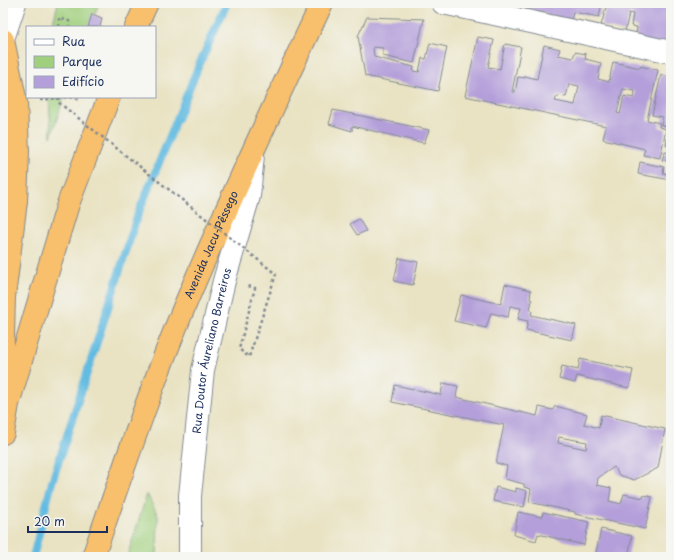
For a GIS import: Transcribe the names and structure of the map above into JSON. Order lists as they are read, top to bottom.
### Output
{
  "streets": {
    "highway": ["Avenida Jacu-Pêssego"],
    "street": ["Rua Doutor Áureliano Barreiros"]
  },
  "crossings": [
    ["Avenida Jacu-Pêssego", "Rua Doutor Áureliano Barreiros"]
  ],
  "legend": ["Rua", "Parque", "Edifício"],
  "scale_bar": "20 m"
}
